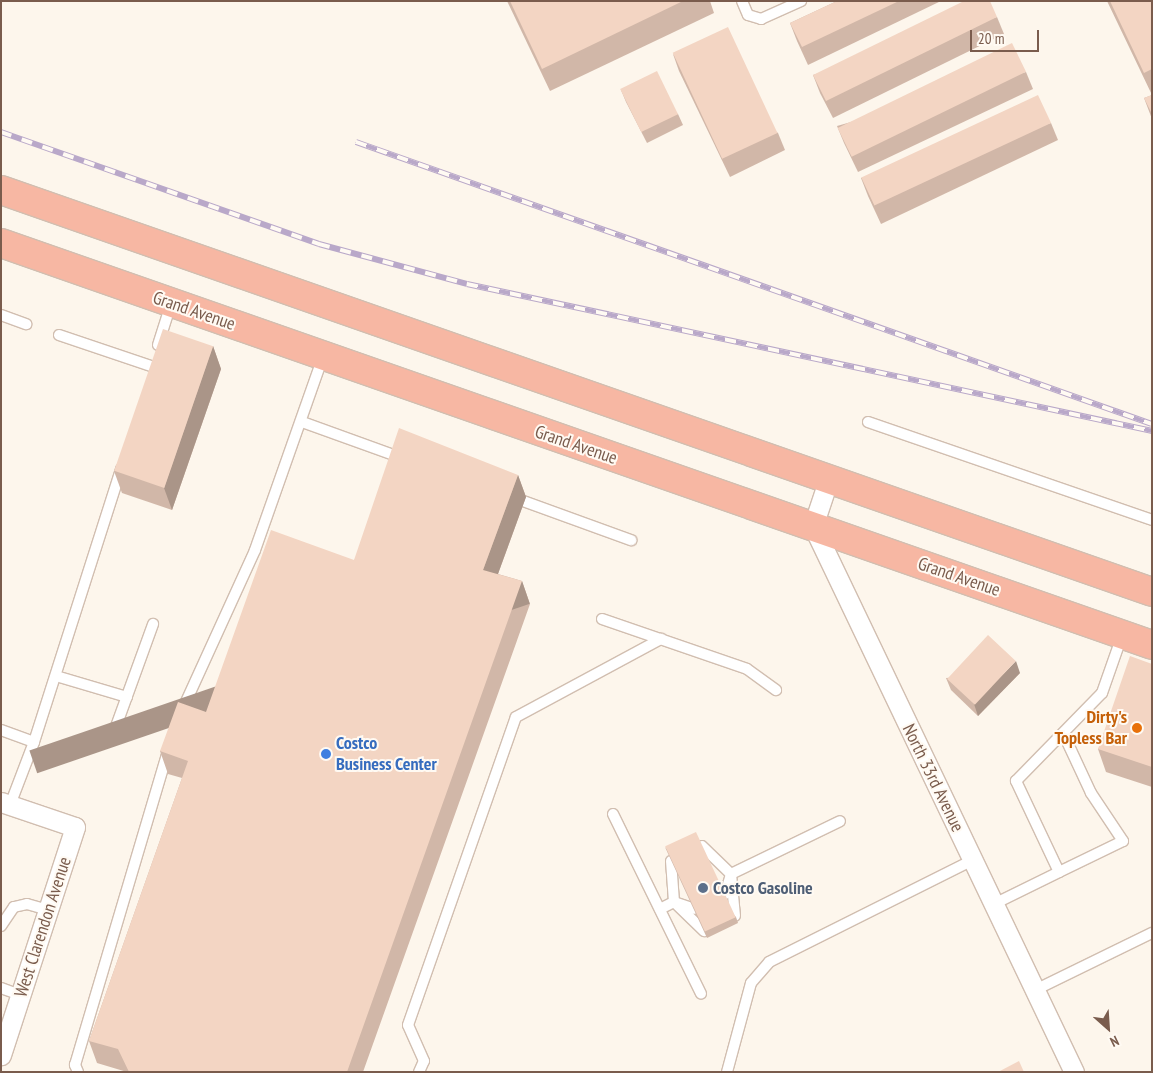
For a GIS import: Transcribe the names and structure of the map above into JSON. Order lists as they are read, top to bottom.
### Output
{
  "streets": {
    "highway": ["Grand Avenue"],
    "street": ["North 33rd Avenue", "West Clarendon Avenue"]
  },
  "crossings": [
    ["Grand Avenue", "North 33rd Avenue"]
  ],
  "places": ["Dirty's Topless Bar", "Costco Business Center", "Costco Gasoline"],
  "scale_bar": "20 m",
  "north": "bottom right"
}
